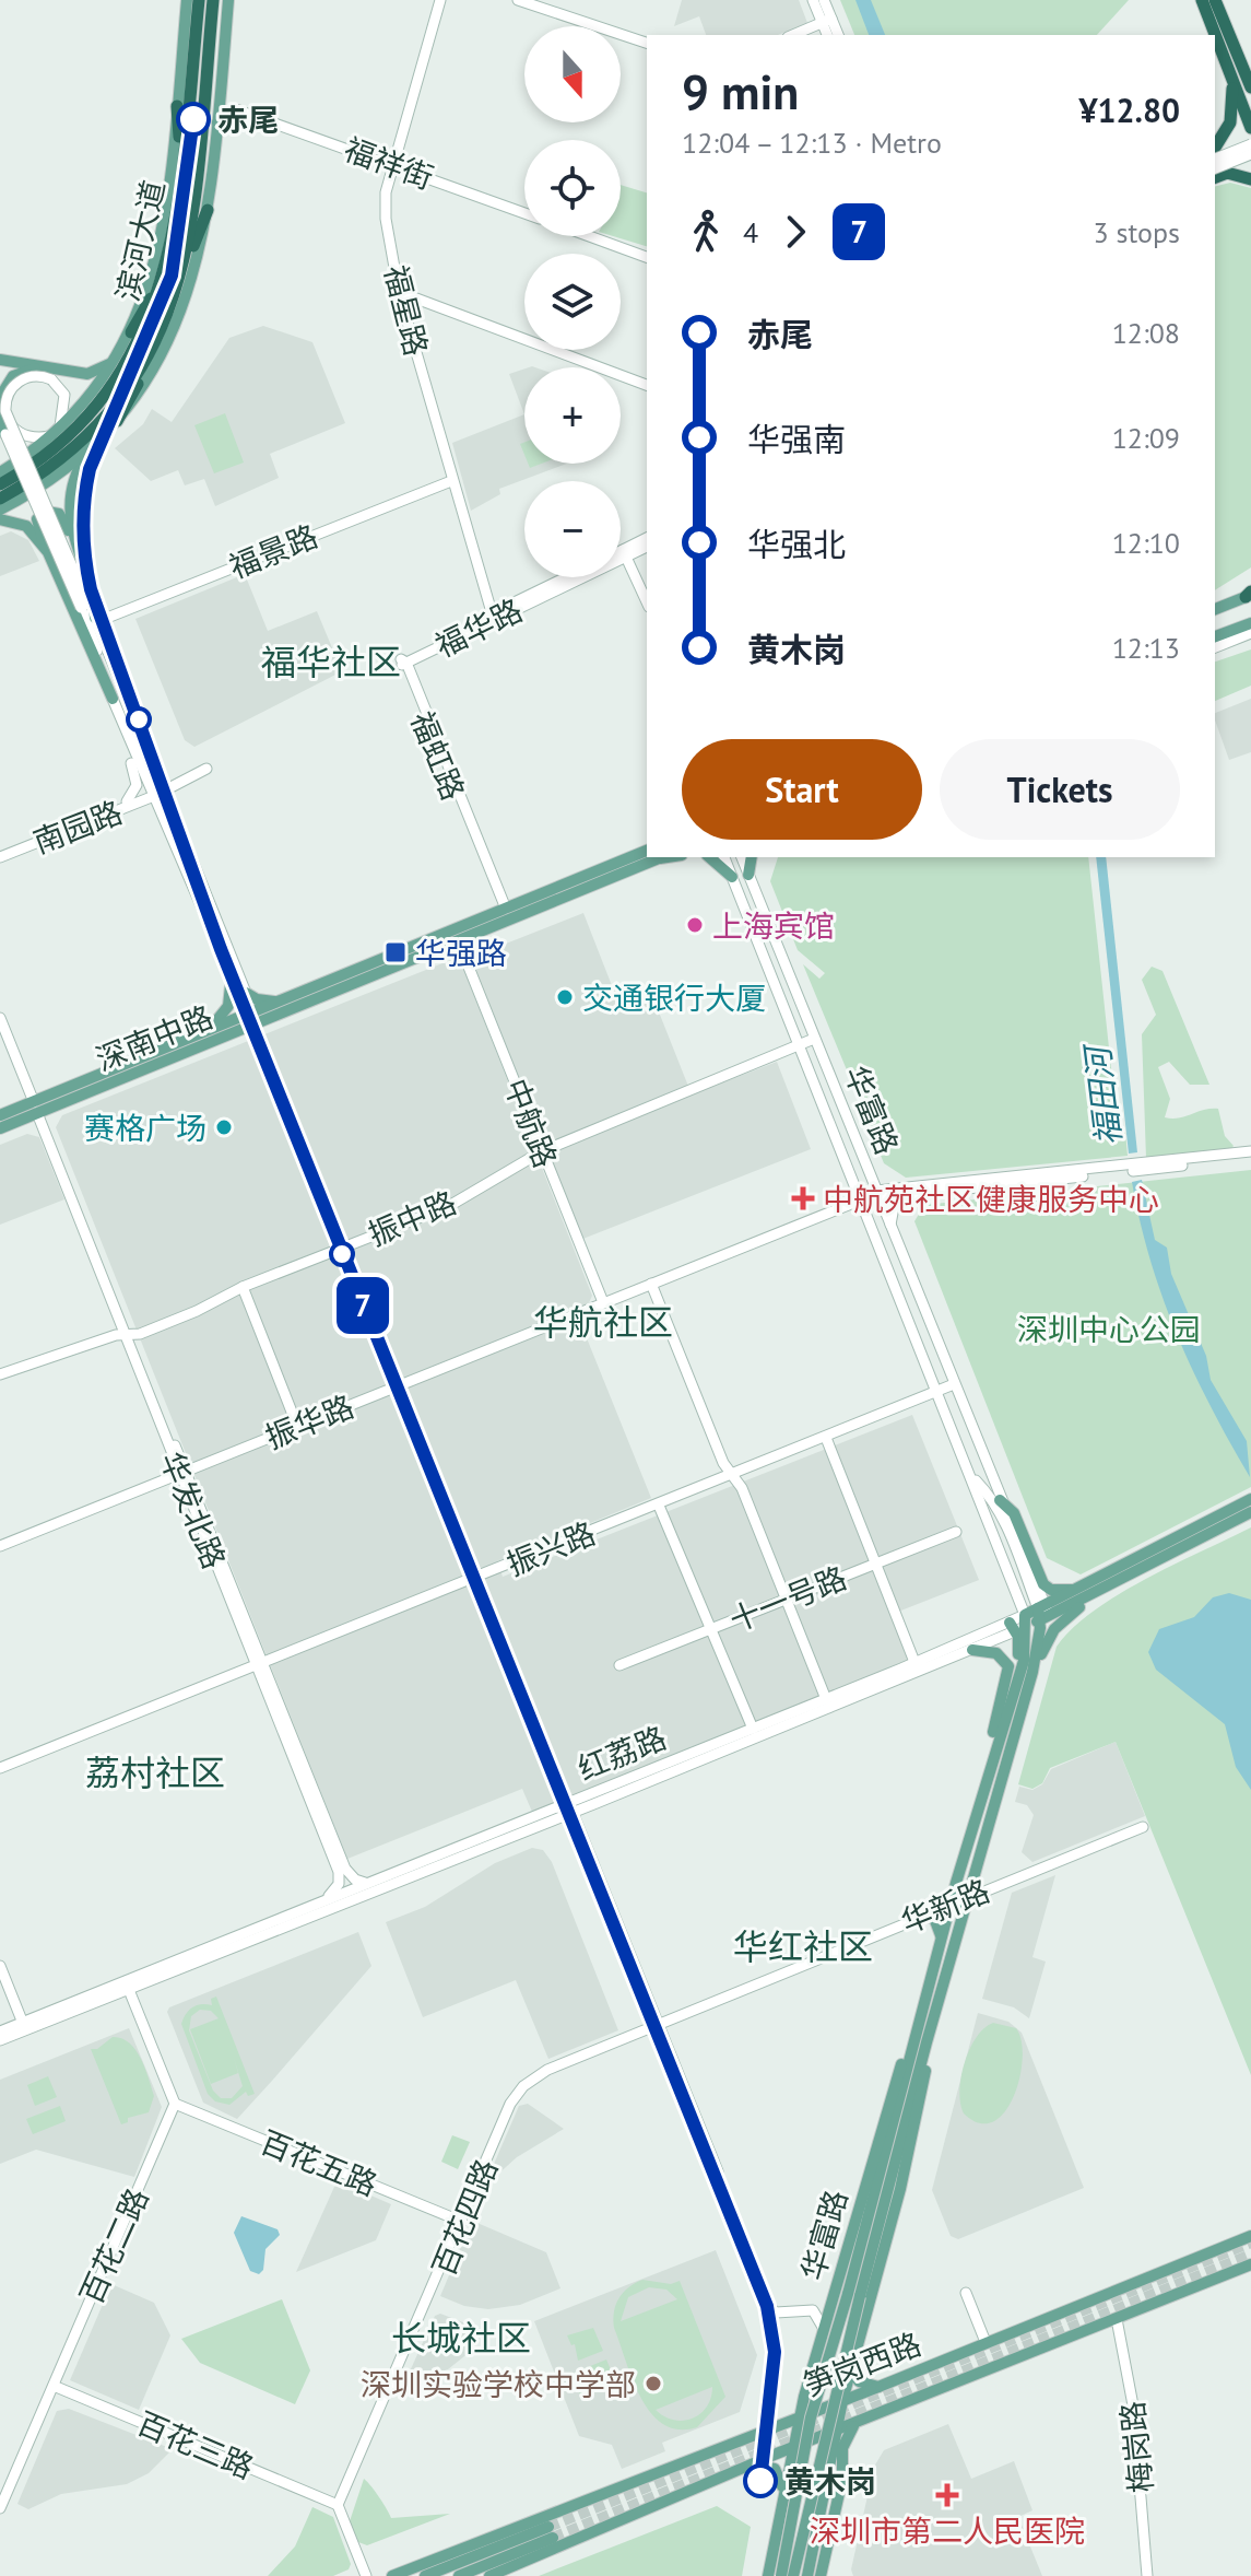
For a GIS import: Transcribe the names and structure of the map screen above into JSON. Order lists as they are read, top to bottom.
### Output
{
  "streets": {
    "highway": ["滨河大道"],
    "main road": [
      "福祥街",
      "福星路",
      "福景路",
      "福华路",
      "福虹路",
      "南园路",
      "深南中路",
      "华富路",
      "中航路",
      "振中路",
      "振华路",
      "华发北路",
      "振兴路",
      "十一号路",
      "红荔路",
      "华新路",
      "百花五路",
      "百花四路",
      "百花二路",
      "笋岗西路",
      "百花三路",
      "梅岗路"
    ]
  },
  "crossings": [
    ["福祥街", "福星路"],
    ["福星路", "福景路"],
    ["福星路", "福华路"],
    ["福华路", "福虹路"],
    ["福虹路", "深南中路"],
    ["深南中路", "中航路"],
    ["深南中路", "华发北路"],
    ["华富路", "振中路"],
    ["华富路", "振华路"],
    ["华富路", "振兴路"],
    ["华富路", "红荔路"],
    ["华富路", "华新路"],
    ["华富路", "笋岗西路"],
    ["中航路", "振中路"],
    ["中航路", "振华路"],
    ["振中路", "华发北路"],
    ["振华路", "华发北路"],
    ["华发北路", "振兴路"],
    ["华发北路", "红荔路"],
    ["华新路", "百花四路"],
    ["百花五路", "百花四路"],
    ["百花五路", "百花二路"],
    ["百花四路", "百花三路"],
    ["百花二路", "百花三路"],
    ["笋岗西路", "梅岗路"]
  ],
  "districts": [
    "福华社区",
    "华航社区",
    "荔村社区",
    "华红社区",
    "长城社区"
  ],
  "water": ["福田河"],
  "parks": ["深圳中心公园"],
  "places": {
    "other": [
      "赤尾",
      "上海宾馆",
      "交通银行大厦",
      "赛格广场",
      "深圳实验学校中学部",
      "黄木岗"
    ],
    "transit": ["华强路"],
    "health": ["中航苑社区健康服务中心", "深圳市第二人民医院"]
  },
  "lines": ["metro line 7"],
  "north": "bottom",
  "page": {
    "on_map": "7",
    "map_buttons": ["+", "−"],
    "heading": ["9 min", "12:04 – 12:13 · Metro", "¥12.80"],
    "legs": ["4", "7", "3 stops"],
    "list": [
      {
        "name": "赤尾",
        "value": "12:08"
      },
      {
        "name": "华强南",
        "value": "12:09"
      },
      {
        "name": "华强北",
        "value": "12:10"
      },
      {
        "name": "黄木岗",
        "value": "12:13"
      }
    ],
    "buttons": ["Start", "Tickets"]
  }
}
